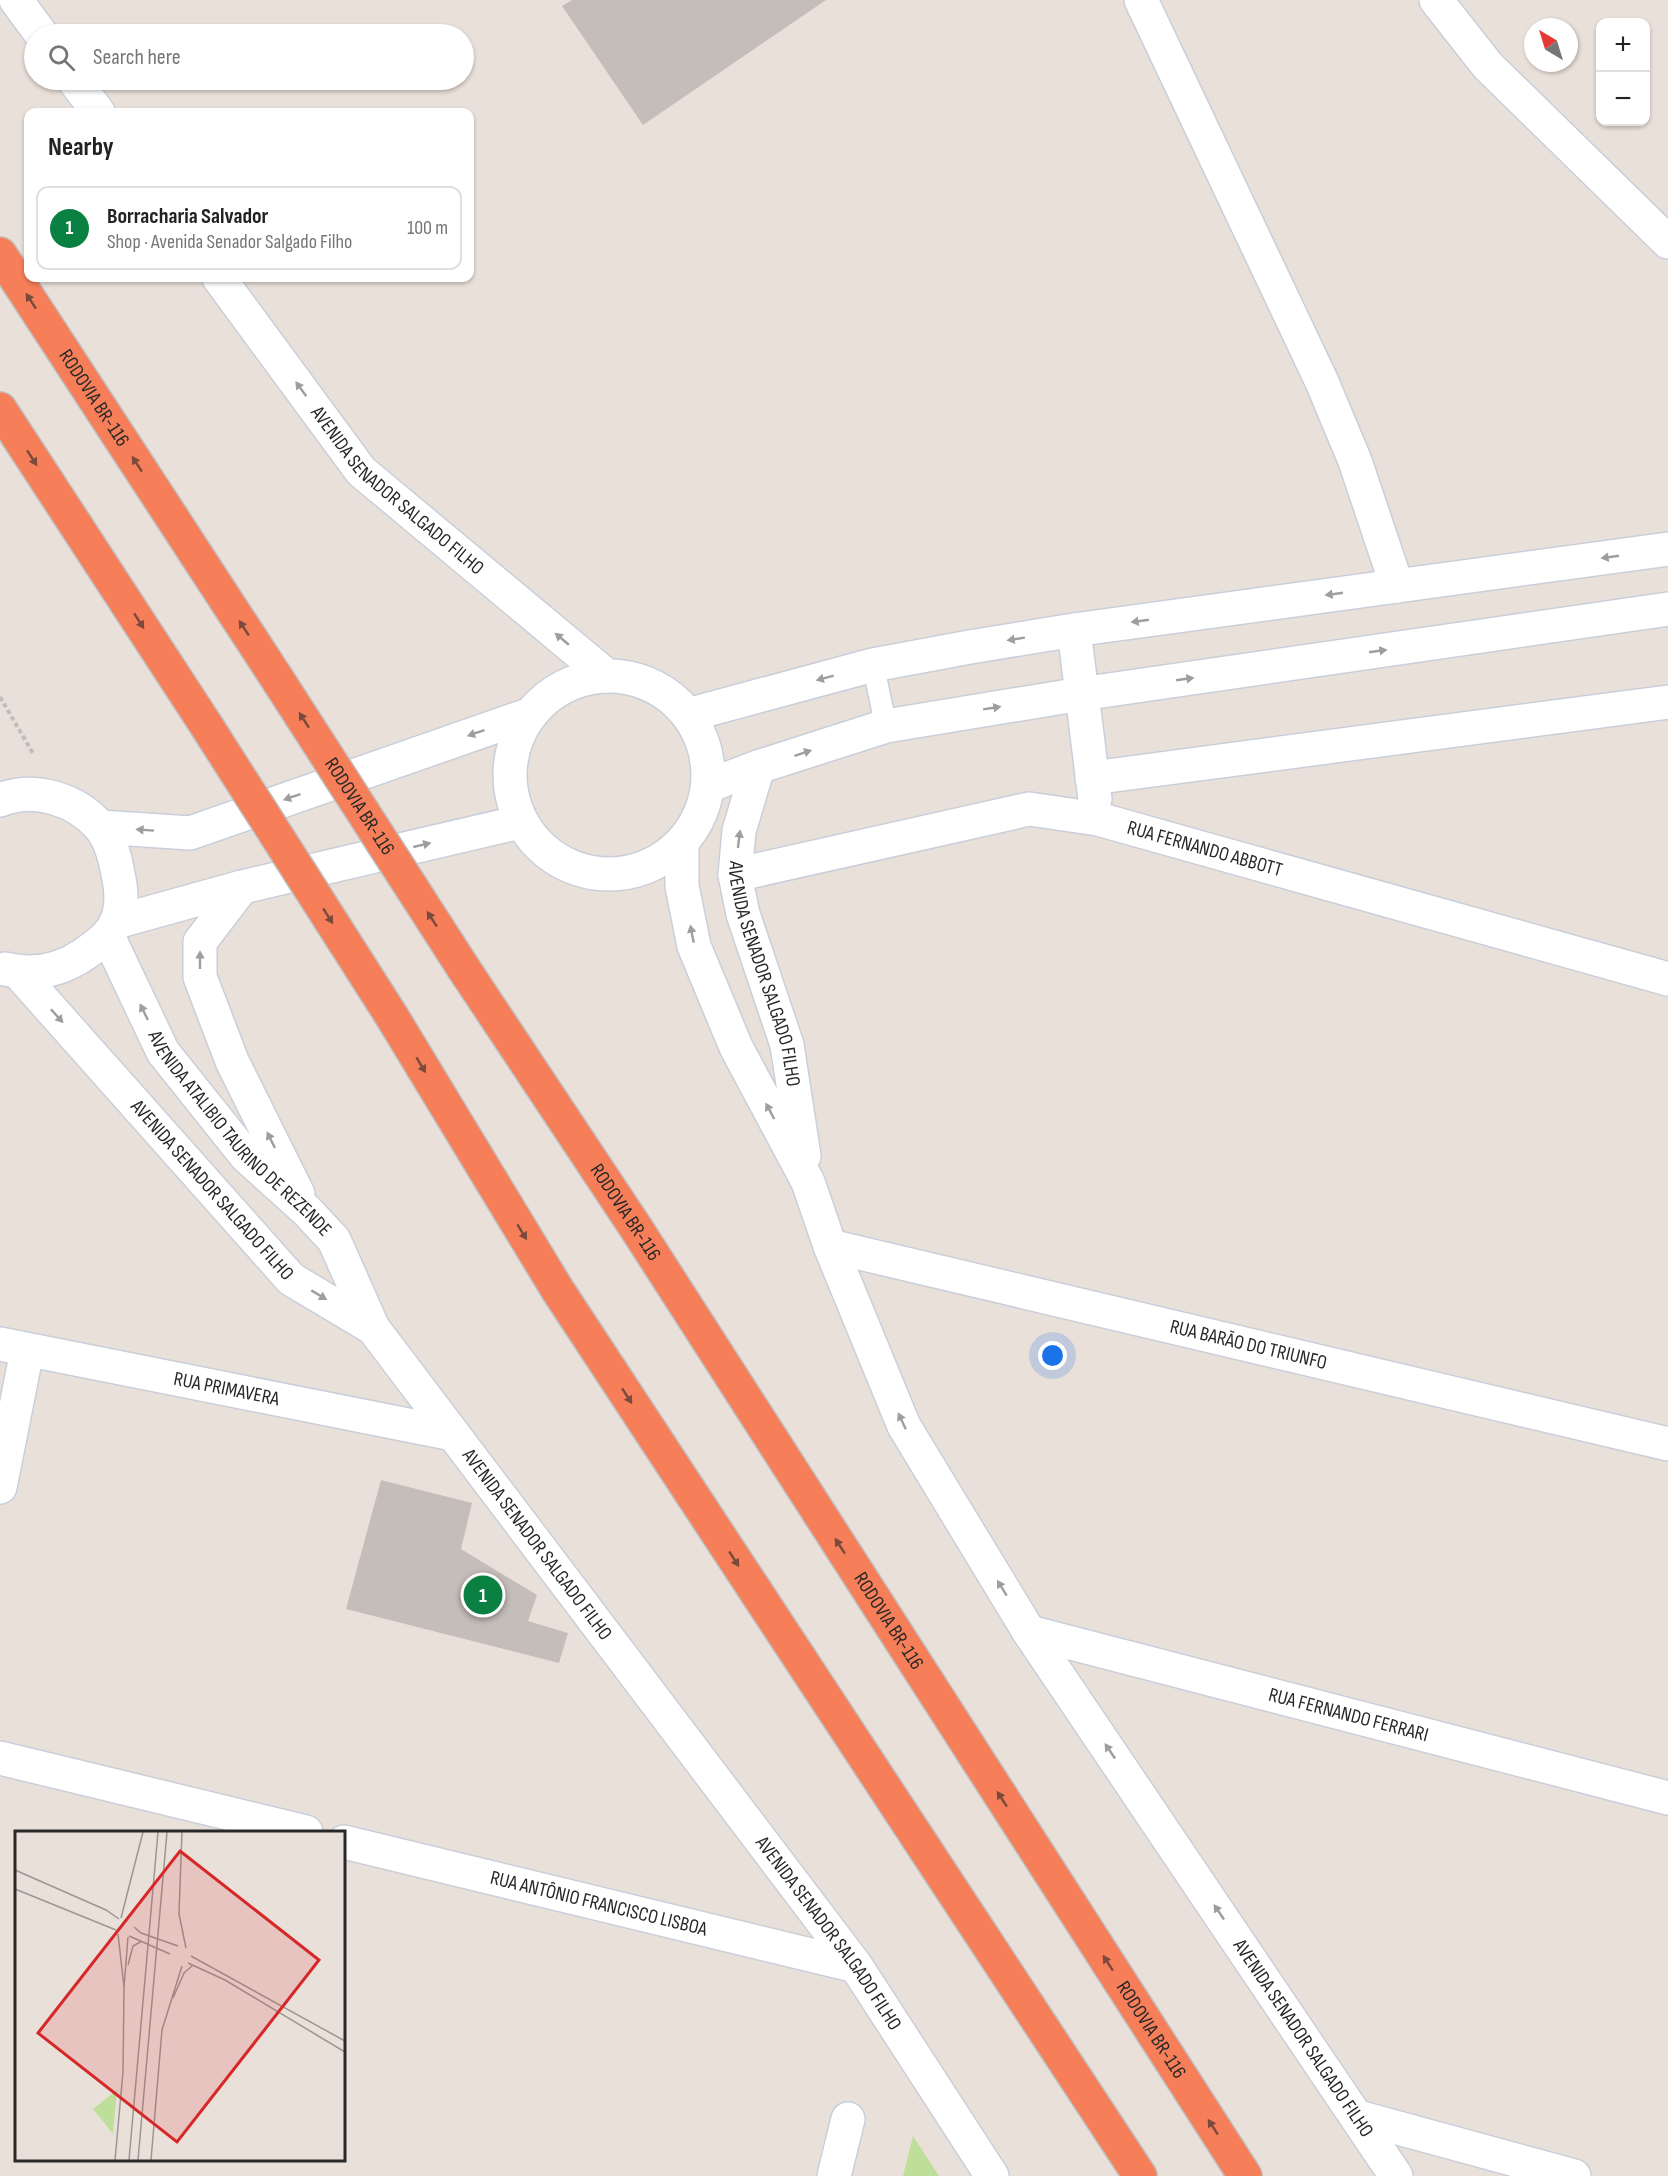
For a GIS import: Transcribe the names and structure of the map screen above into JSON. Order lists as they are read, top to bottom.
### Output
{
  "streets": {
    "highway": ["RODOVIA BR-116"],
    "main road": [
      "AVENIDA SENADOR SALGADO FILHO",
      "RUA FERNANDO ABBOTT",
      "AVENIDA ATALIBIO TAURINO DE REZENDE",
      "RUA BARÃO DO TRIUNFO",
      "RUA PRIMAVERA",
      "RUA FERNANDO FERRARI",
      "RUA ANTÔNIO FRANCISCO LISBOA"
    ]
  },
  "crossings": [
    ["AVENIDA SENADOR SALGADO FILHO", "RUA FERNANDO ABBOTT"],
    ["AVENIDA SENADOR SALGADO FILHO", "AVENIDA ATALIBIO TAURINO DE REZENDE"],
    ["AVENIDA SENADOR SALGADO FILHO", "RUA BARÃO DO TRIUNFO"],
    ["AVENIDA SENADOR SALGADO FILHO", "RUA PRIMAVERA"],
    ["AVENIDA SENADOR SALGADO FILHO", "RUA FERNANDO FERRARI"],
    ["AVENIDA SENADOR SALGADO FILHO", "RUA ANTÔNIO FRANCISCO LISBOA"]
  ],
  "one_way": ["AVENIDA ATALIBIO TAURINO DE REZENDE"],
  "north": "top left",
  "page": {
    "map_buttons": ["+", "−"],
    "search": "Search here",
    "heading": "Nearby",
    "list": [
      {
        "mark": "1",
        "name": "Borracharia Salvador",
        "note": "Shop · Avenida Senador Salgado Filho",
        "value": "100 m"
      }
    ],
    "pins": "1"
  }
}
